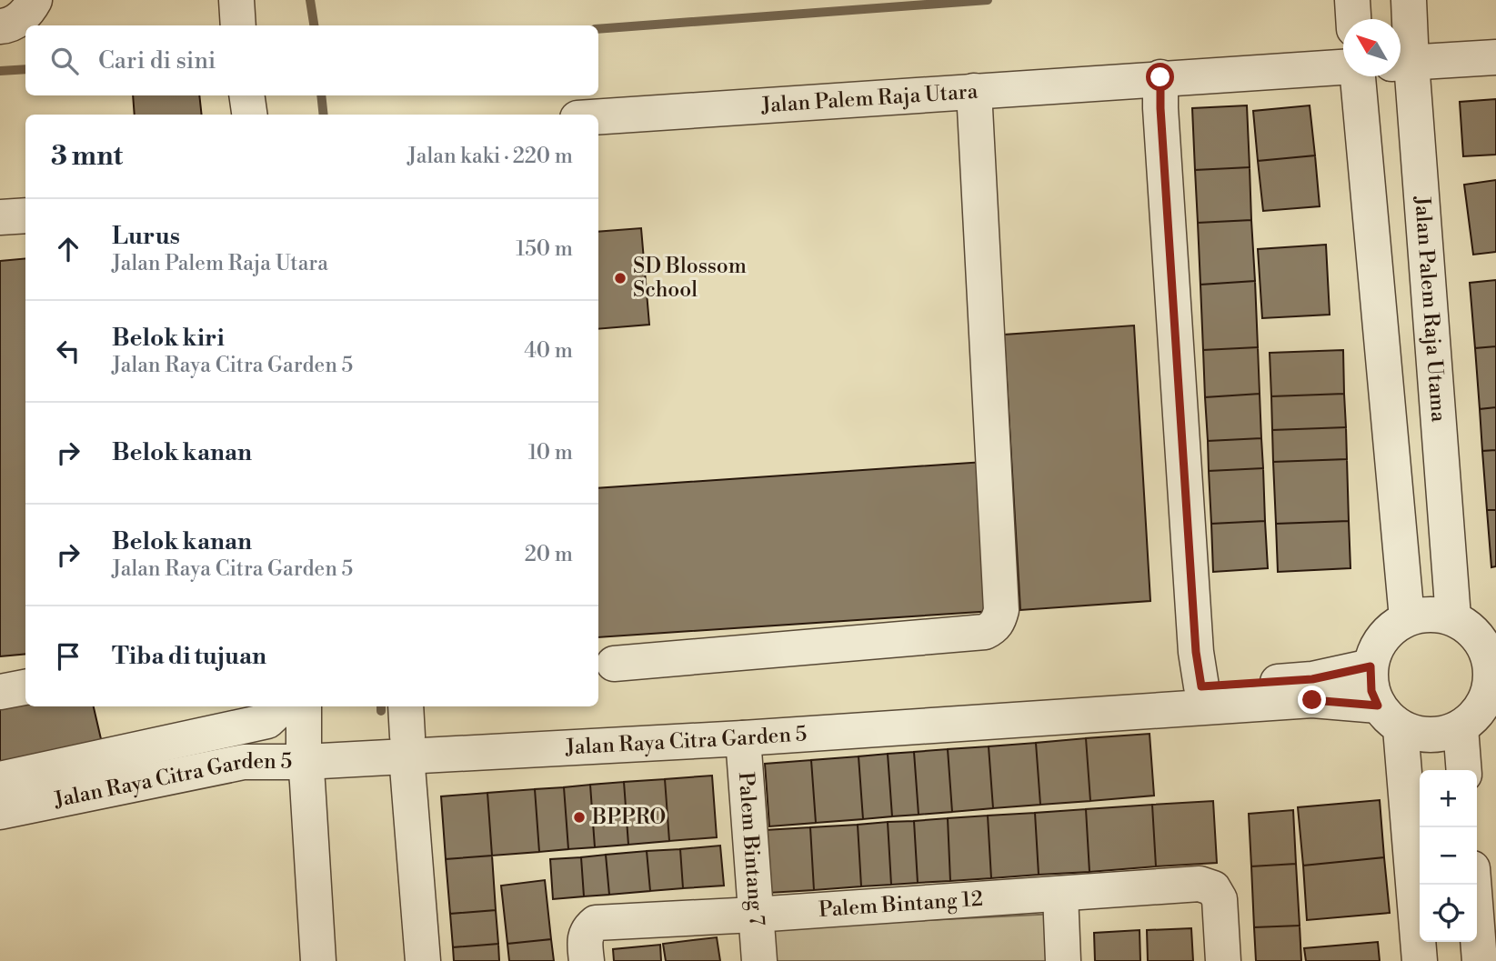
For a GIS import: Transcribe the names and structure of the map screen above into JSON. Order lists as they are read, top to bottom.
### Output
{
  "streets": {
    "street": [
      "Jalan Palem Raja Utara",
      "Jalan Palem Raja Utama",
      "Jalan Raya Citra Garden 5",
      "Palem Bintang 7",
      "Palem Bintang 12"
    ]
  },
  "crossings": [
    ["Jalan Palem Raja Utama", "Jalan Raya Citra Garden 5"],
    ["Jalan Raya Citra Garden 5", "Palem Bintang 7"],
    ["Palem Bintang 7", "Palem Bintang 12"]
  ],
  "places": ["SD Blossom School", "BPPRO"],
  "north": "top left",
  "page": {
    "search": "Cari di sini",
    "heading": ["3 mnt", "Jalan kaki · 220 m"],
    "list": [
      ["Lurus", "Jalan Palem Raja Utara", "150 m"],
      ["Belok kiri", "Jalan Raya Citra Garden 5", "40 m"],
      ["Belok kanan", "10 m"],
      ["Belok kanan", "Jalan Raya Citra Garden 5", "20 m"],
      "Tiba di tujuan"
    ],
    "map_buttons": ["+", "−"]
  }
}
